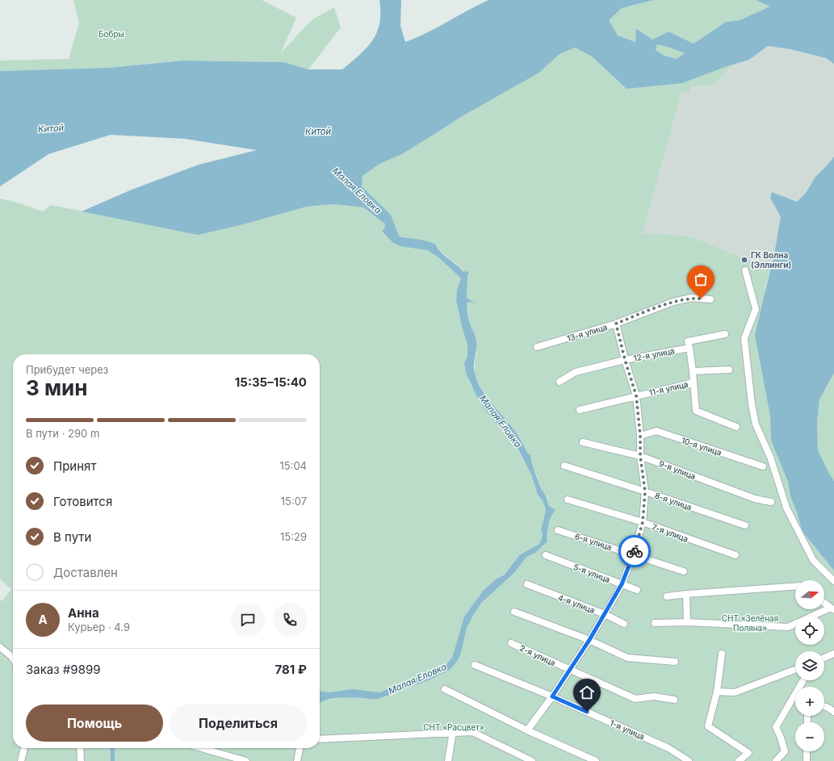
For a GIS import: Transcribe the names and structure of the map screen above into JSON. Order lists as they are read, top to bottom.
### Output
{
  "streets": {
    "street": [
      "13-я улица",
      "12-я улица",
      "11-я улица",
      "10-я улица",
      "9-я улица",
      "8-я улица",
      "7-я улица",
      "6-я улица",
      "5-я улица",
      "4-я улица",
      "2-я улица",
      "1-я улица"
    ]
  },
  "water": ["Китой", "Малая Еловка"],
  "parks": ["Бобры", "СНТ «Зелёная Поляна»", "СНТ «Расцвет»"],
  "places": ["ГК Волна (Эллинги)"],
  "north": "right",
  "page": {
    "heading": ["3 мин", "Прибудет через", "15:35–15:40"],
    "panel": [
      "Анна",
      "Курьер · 4.9",
      "Заказ #9899",
      "781 ₽"
    ],
    "bar": "В пути · 290 m",
    "list": [
      ["Принят", "15:04"],
      ["Готовится", "15:07"],
      ["В пути", "15:29"],
      "Доставлен"
    ],
    "map_buttons": ["+", "−"],
    "round": "А",
    "buttons": ["Помощь", "Поделиться"]
  }
}
